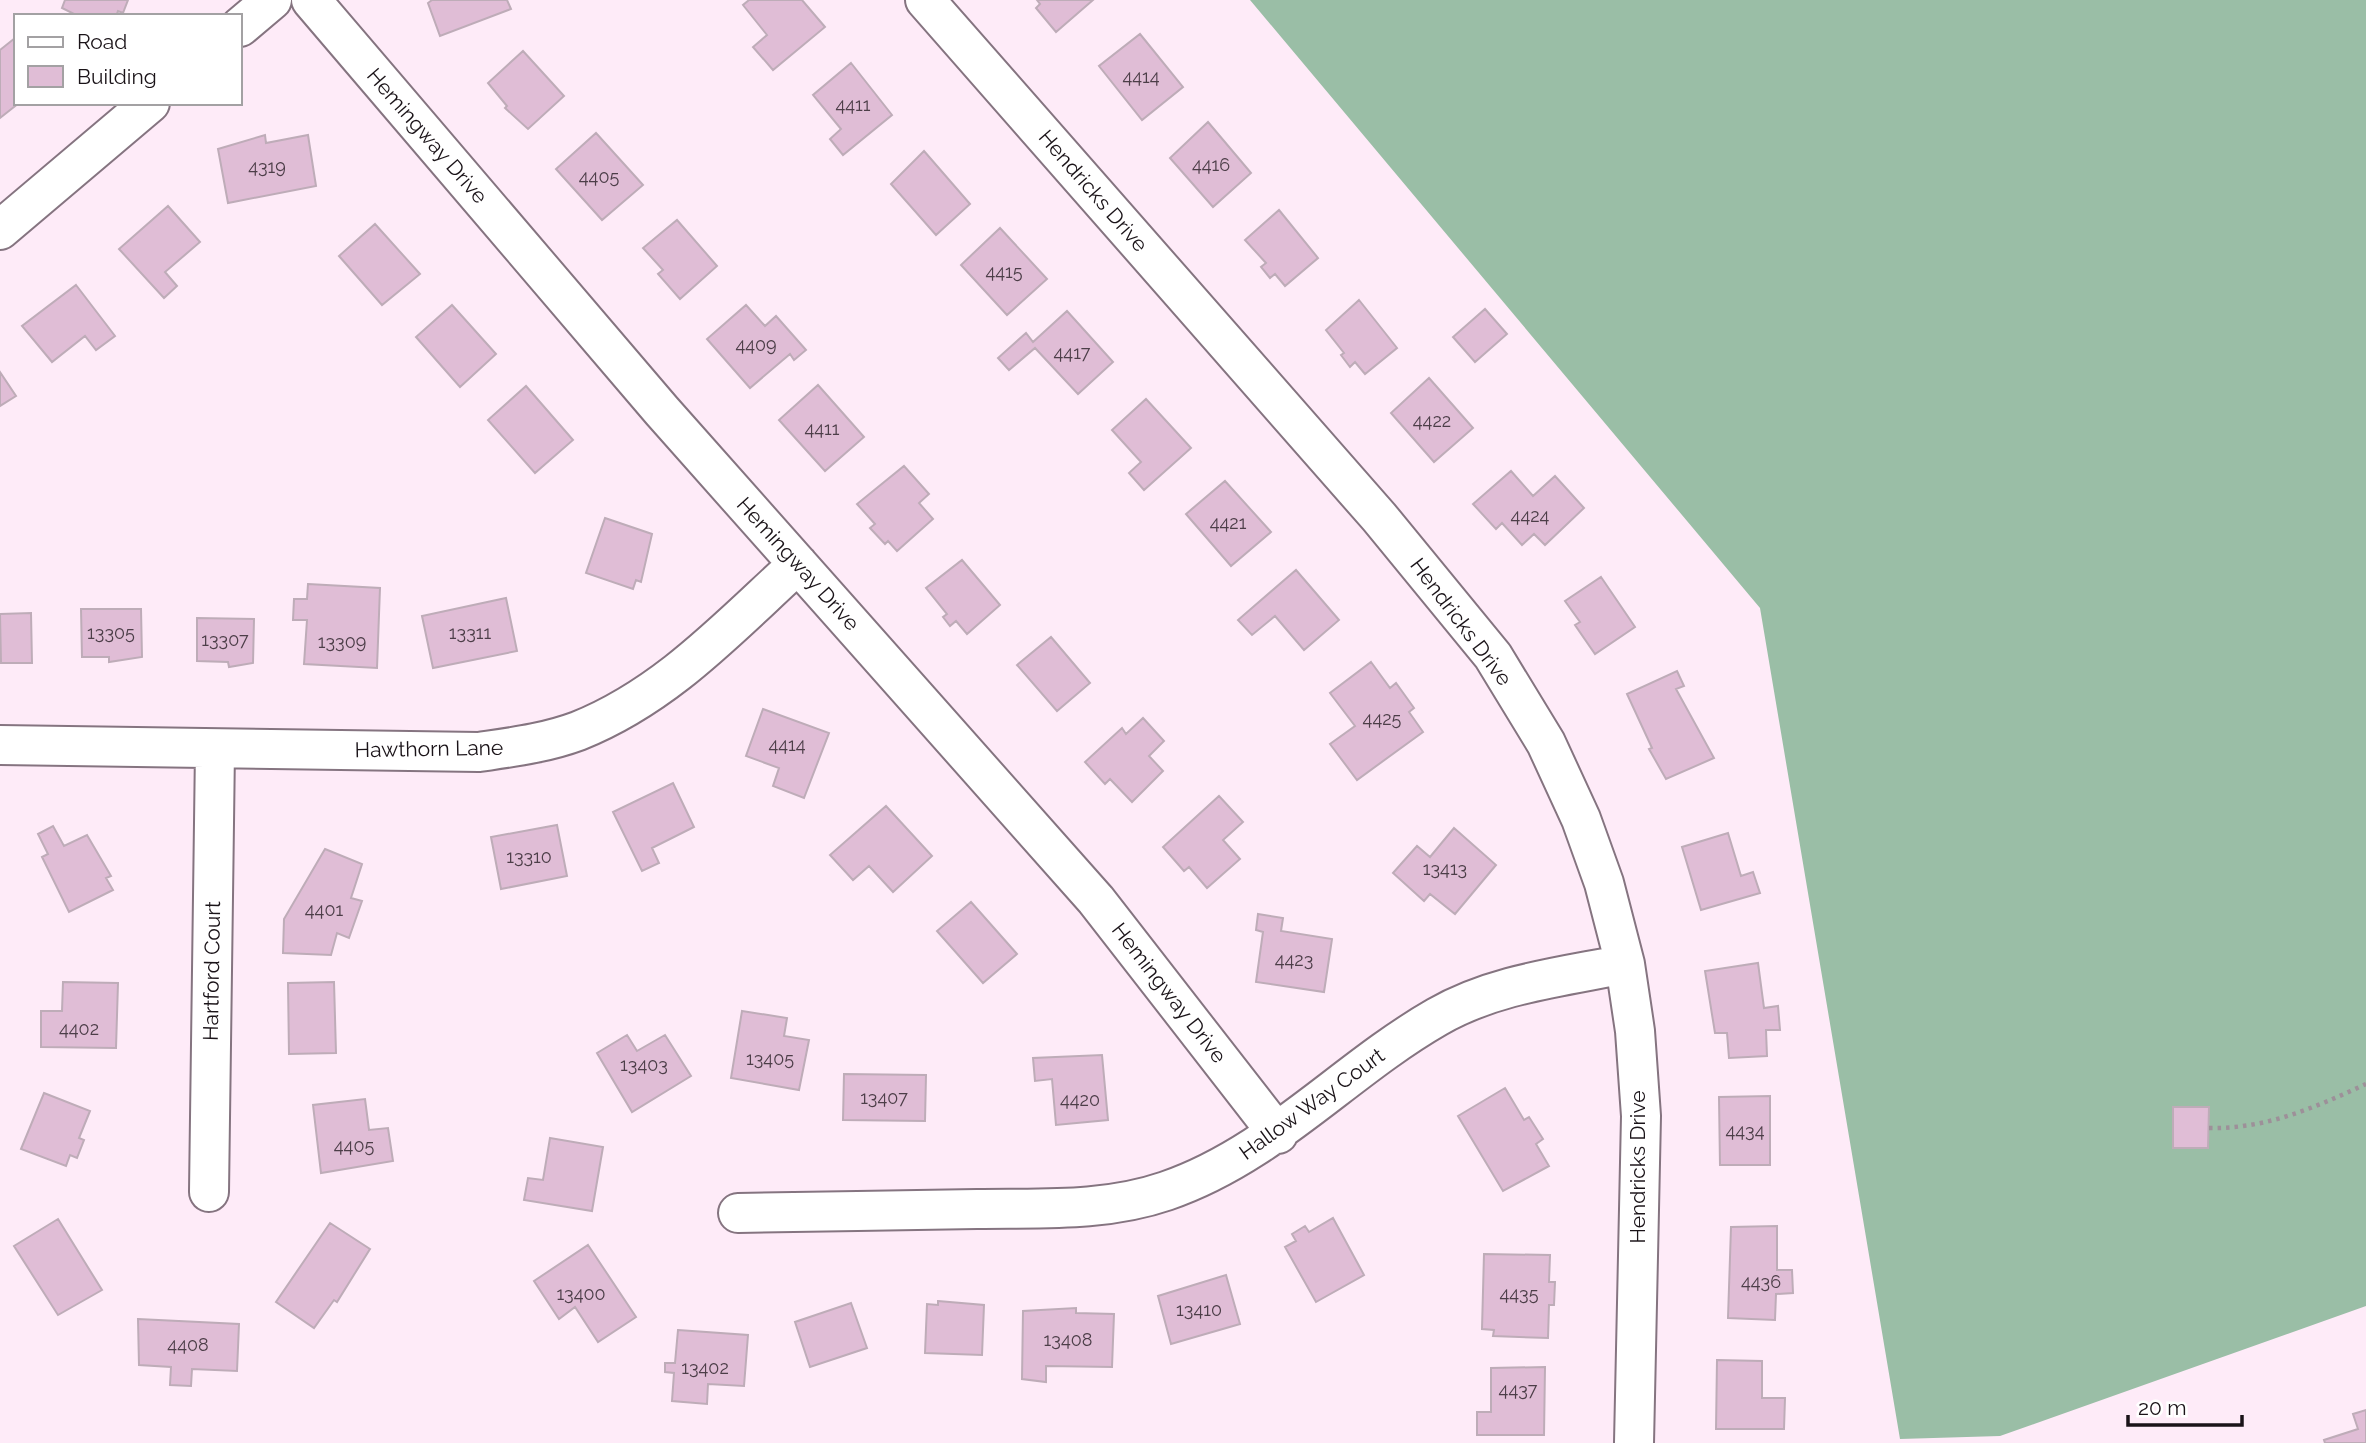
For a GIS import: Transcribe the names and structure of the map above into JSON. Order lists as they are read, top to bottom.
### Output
{
  "streets": {
    "street": [
      "Hemingway Drive",
      "Hendricks Drive",
      "Hawthorn Lane",
      "Hartford Court",
      "Hallow Way Court"
    ]
  },
  "crossings": [
    ["Hemingway Drive", "Hawthorn Lane"],
    ["Hemingway Drive", "Hallow Way Court"],
    ["Hendricks Drive", "Hallow Way Court"],
    ["Hawthorn Lane", "Hartford Court"]
  ],
  "house_numbers": [
    "4414",
    "4411",
    "4416",
    "4319",
    "4405",
    "4415",
    "4409",
    "4417",
    "4422",
    "4411",
    "4424",
    "4421",
    "13305",
    "13311",
    "13307",
    "13309",
    "4425",
    "4414",
    "13310",
    "13413",
    "4401",
    "4423",
    "4402",
    "13405",
    "13403",
    "13407",
    "4420",
    "4434",
    "4405",
    "4436",
    "13400",
    "4435",
    "13410",
    "13408",
    "4408",
    "13402",
    "4437"
  ],
  "legend": ["Road", "Building"],
  "scale_bar": "20 m"
}
